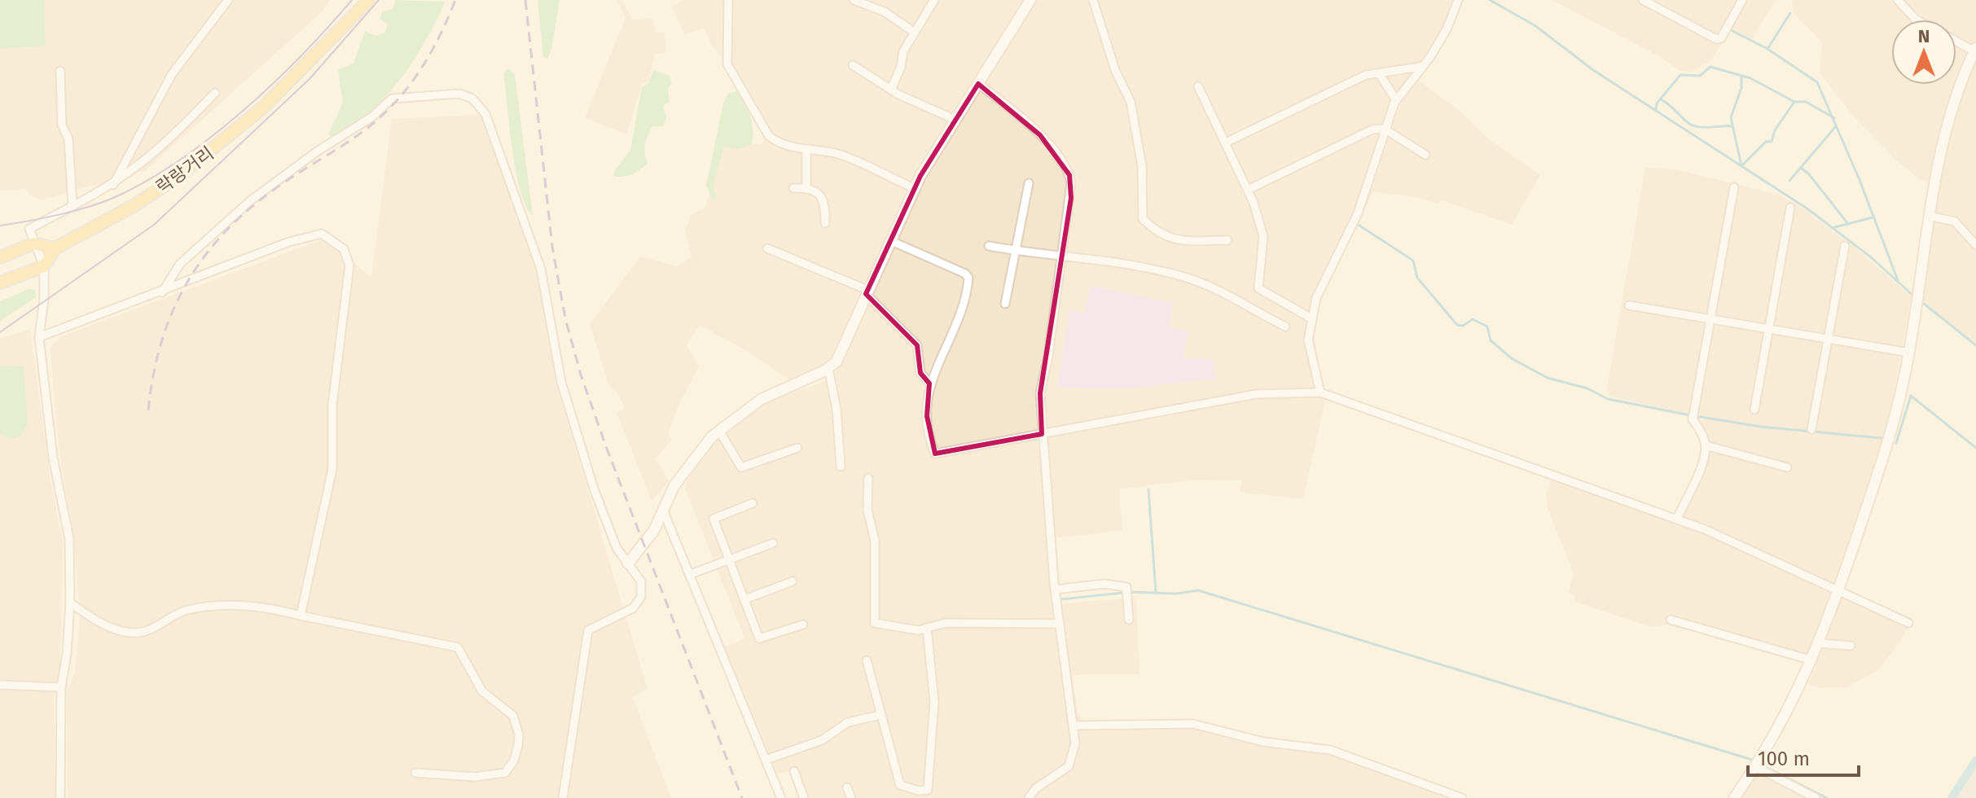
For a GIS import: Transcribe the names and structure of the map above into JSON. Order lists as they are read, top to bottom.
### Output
{
  "streets": {
    "main road": ["락랑거리"]
  },
  "scale_bar": "100 m",
  "north": "top"
}
